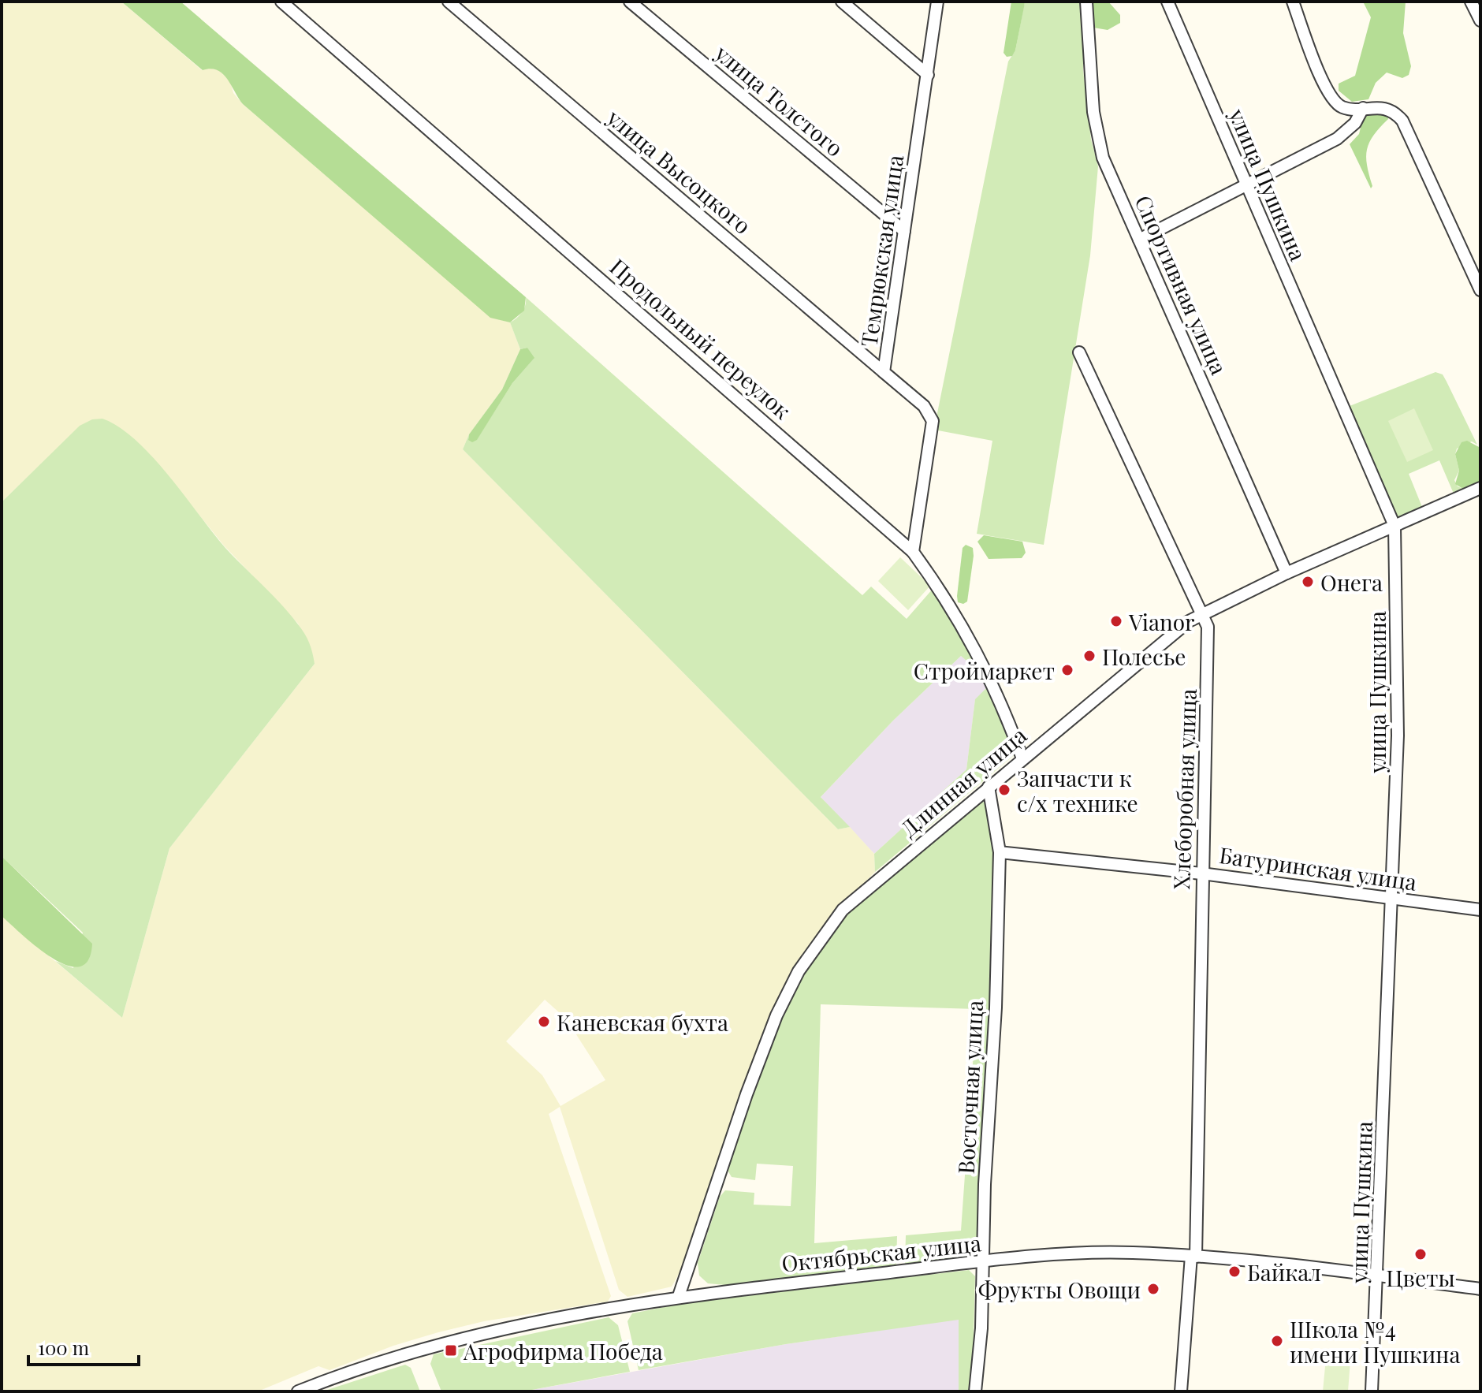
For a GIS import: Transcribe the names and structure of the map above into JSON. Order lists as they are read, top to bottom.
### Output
{
  "streets": {
    "street": [
      "улица Толстого",
      "улица Высоцкого",
      "улица Пушкина",
      "Темрюкская улица",
      "Спортивная улица",
      "Продольный переулок",
      "Длинная улица",
      "Хлеборобная улица",
      "Батуринская улица",
      "Восточная улица",
      "Октябрьская улица"
    ]
  },
  "crossings": [
    ["улица Толстого", "Темрюкская улица"],
    ["улица Высоцкого", "Темрюкская улица"],
    ["улица Пушкина", "Длинная улица"],
    ["улица Пушкина", "Батуринская улица"],
    ["улица Пушкина", "Октябрьская улица"],
    ["Темрюкская улица", "Продольный переулок"],
    ["Спортивная улица", "Длинная улица"],
    ["Длинная улица", "Хлеборобная улица"],
    ["Длинная улица", "Восточная улица"],
    ["Длинная улица", "Октябрьская улица"],
    ["Хлеборобная улица", "Батуринская улица"],
    ["Хлеборобная улица", "Октябрьская улица"],
    ["Батуринская улица", "Восточная улица"],
    ["Восточная улица", "Октябрьская улица"]
  ],
  "places": {
    "other": [
      "Онега",
      "Vianor",
      "Полесье",
      "Строймаркет",
      "Запчасти к с/х технике",
      "Каневская бухта",
      "Цветы",
      "Байкал",
      "Фрукты Овощи",
      "Школа №4 имени Пушкина"
    ],
    "transit": ["Агрофирма Победа"]
  },
  "scale_bar": "100 m"
}
